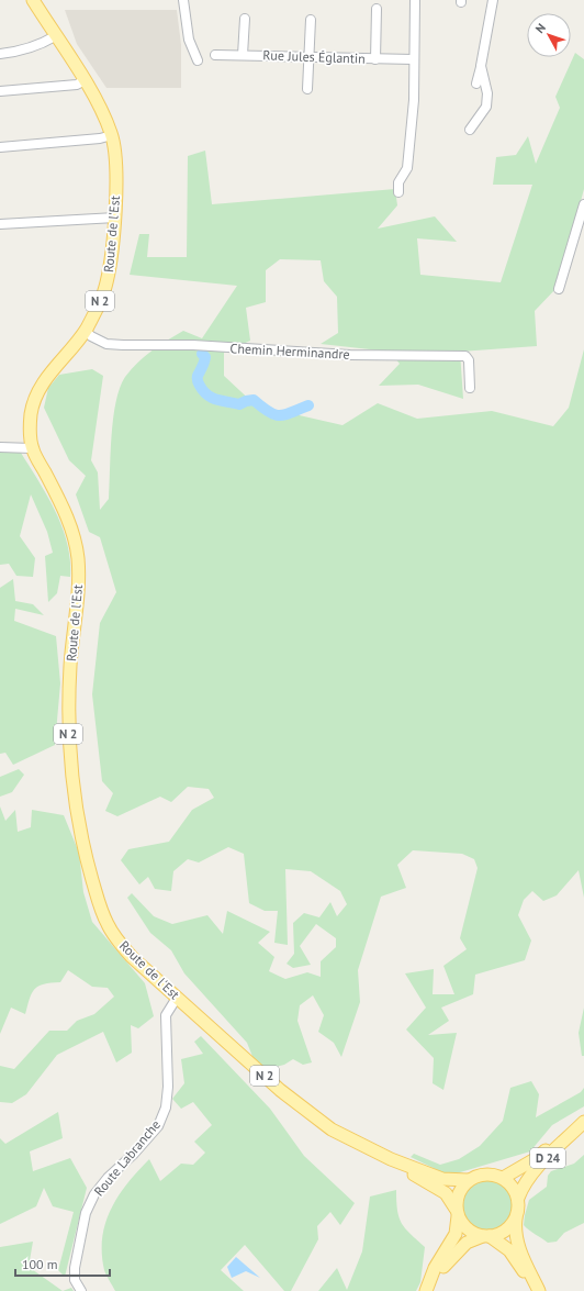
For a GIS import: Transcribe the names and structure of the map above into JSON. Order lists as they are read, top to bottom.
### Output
{
  "streets": {
    "main road": ["Route de l'Est", "N 2", "D 24"],
    "street": ["Rue Jules Églantin", "Chemin Herminandre", "Route Labranche"]
  },
  "crossings": [
    ["Route de l'Est", "N 2"],
    ["Route de l'Est", "Chemin Herminandre"],
    ["Route de l'Est", "Route Labranche"],
    ["Route de l'Est", "D 24"],
    ["N 2", "D 24"]
  ],
  "scale_bar": "100 m",
  "north": "top left"
}
